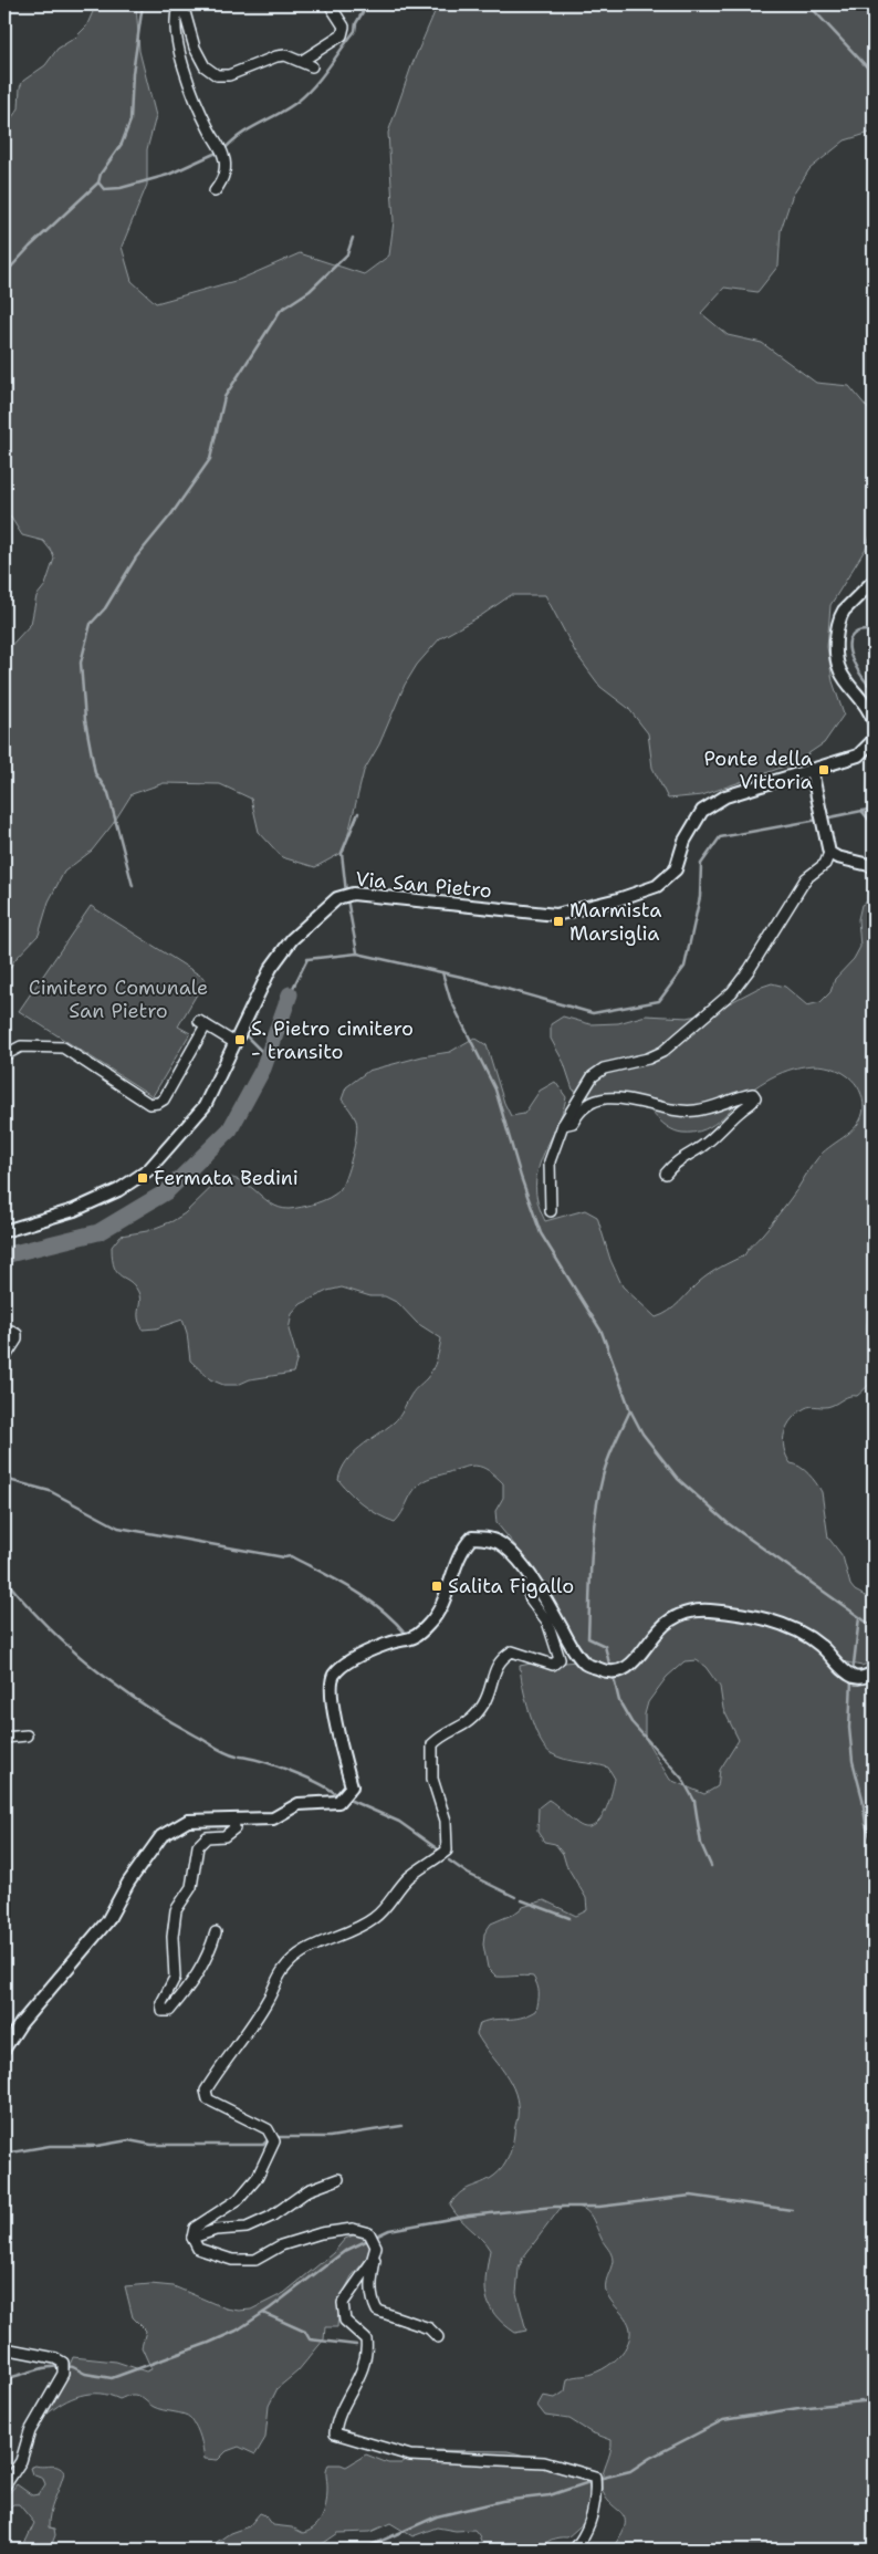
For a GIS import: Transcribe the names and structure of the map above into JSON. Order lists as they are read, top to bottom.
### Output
{
  "streets": {
    "street": ["Via San Pietro"]
  },
  "parks": ["Cimitero Comunale San Pietro"],
  "places": {
    "transit": [
      "Ponte della Vittoria",
      "Marmista Marsiglia",
      "S. Pietro cimitero - transito",
      "Fermata Bedini",
      "Salita Figallo"
    ]
  }
}
